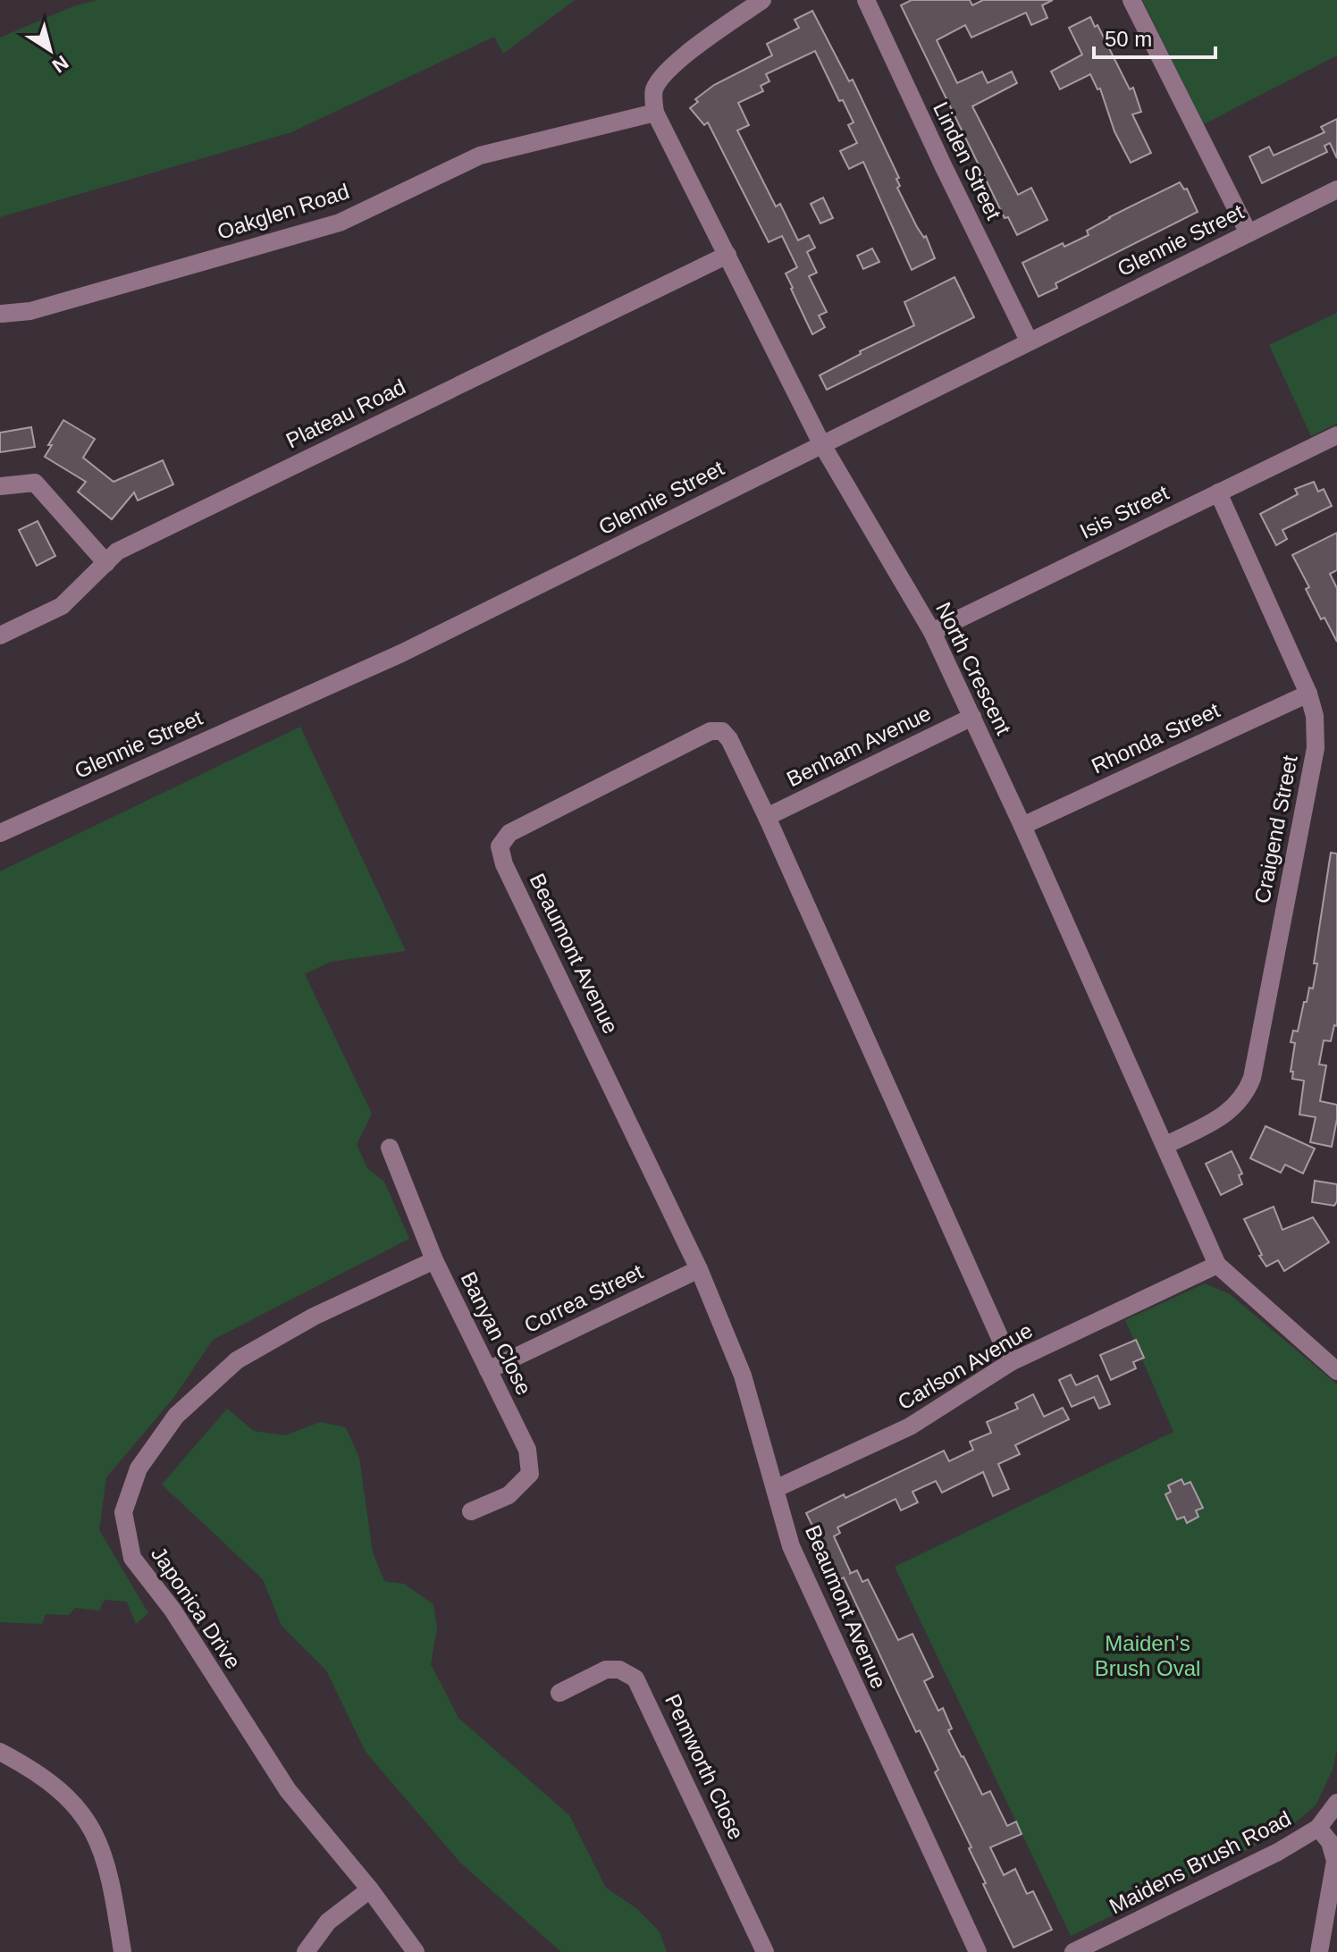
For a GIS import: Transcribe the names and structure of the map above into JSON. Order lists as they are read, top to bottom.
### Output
{
  "streets": {
    "street": [
      "Linden Street",
      "Oakglen Road",
      "Glennie Street",
      "Plateau Road",
      "Isis Street",
      "North Crescent",
      "Rhonda Street",
      "Benham Avenue",
      "Craigend Street",
      "Beaumont Avenue",
      "Correa Street",
      "Banyan Close",
      "Carlson Avenue",
      "Japonica Drive",
      "Pemworth Close",
      "Maidens Brush Road"
    ]
  },
  "crossings": [
    ["Linden Street", "Glennie Street"],
    ["Oakglen Road", "North Crescent"],
    ["Glennie Street", "North Crescent"],
    ["Plateau Road", "North Crescent"],
    ["Isis Street", "North Crescent"],
    ["Isis Street", "Craigend Street"],
    ["North Crescent", "Rhonda Street"],
    ["North Crescent", "Benham Avenue"],
    ["North Crescent", "Craigend Street"],
    ["North Crescent", "Carlson Avenue"],
    ["Rhonda Street", "Craigend Street"],
    ["Benham Avenue", "Beaumont Avenue"],
    ["Beaumont Avenue", "Correa Street"],
    ["Beaumont Avenue", "Carlson Avenue"],
    ["Correa Street", "Banyan Close"],
    ["Banyan Close", "Japonica Drive"]
  ],
  "parks": ["Maiden's Brush Oval"],
  "scale_bar": "50 m",
  "north": "bottom right"
}
